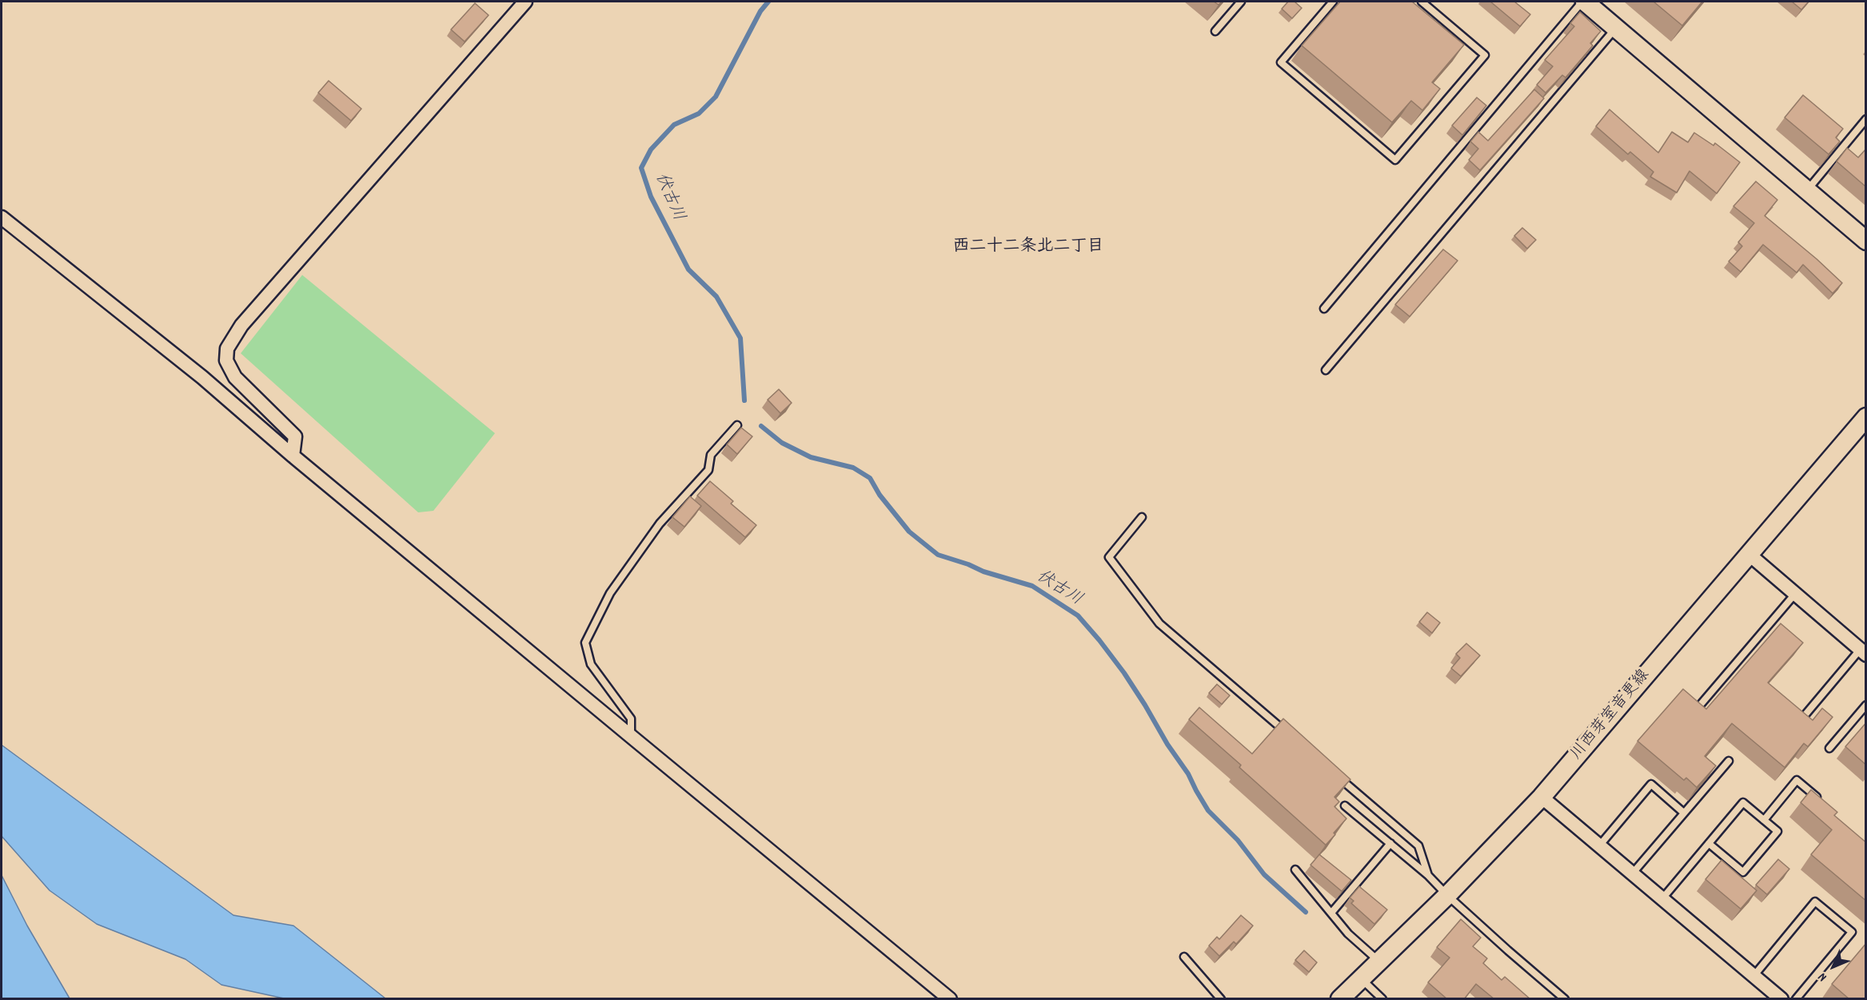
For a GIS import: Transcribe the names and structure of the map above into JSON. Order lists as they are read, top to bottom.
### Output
{
  "streets": {
    "main road": ["川西芽室音更線"]
  },
  "districts": ["西二十二条北二丁目"],
  "water": ["伏古川"],
  "north": "bottom left"
}
